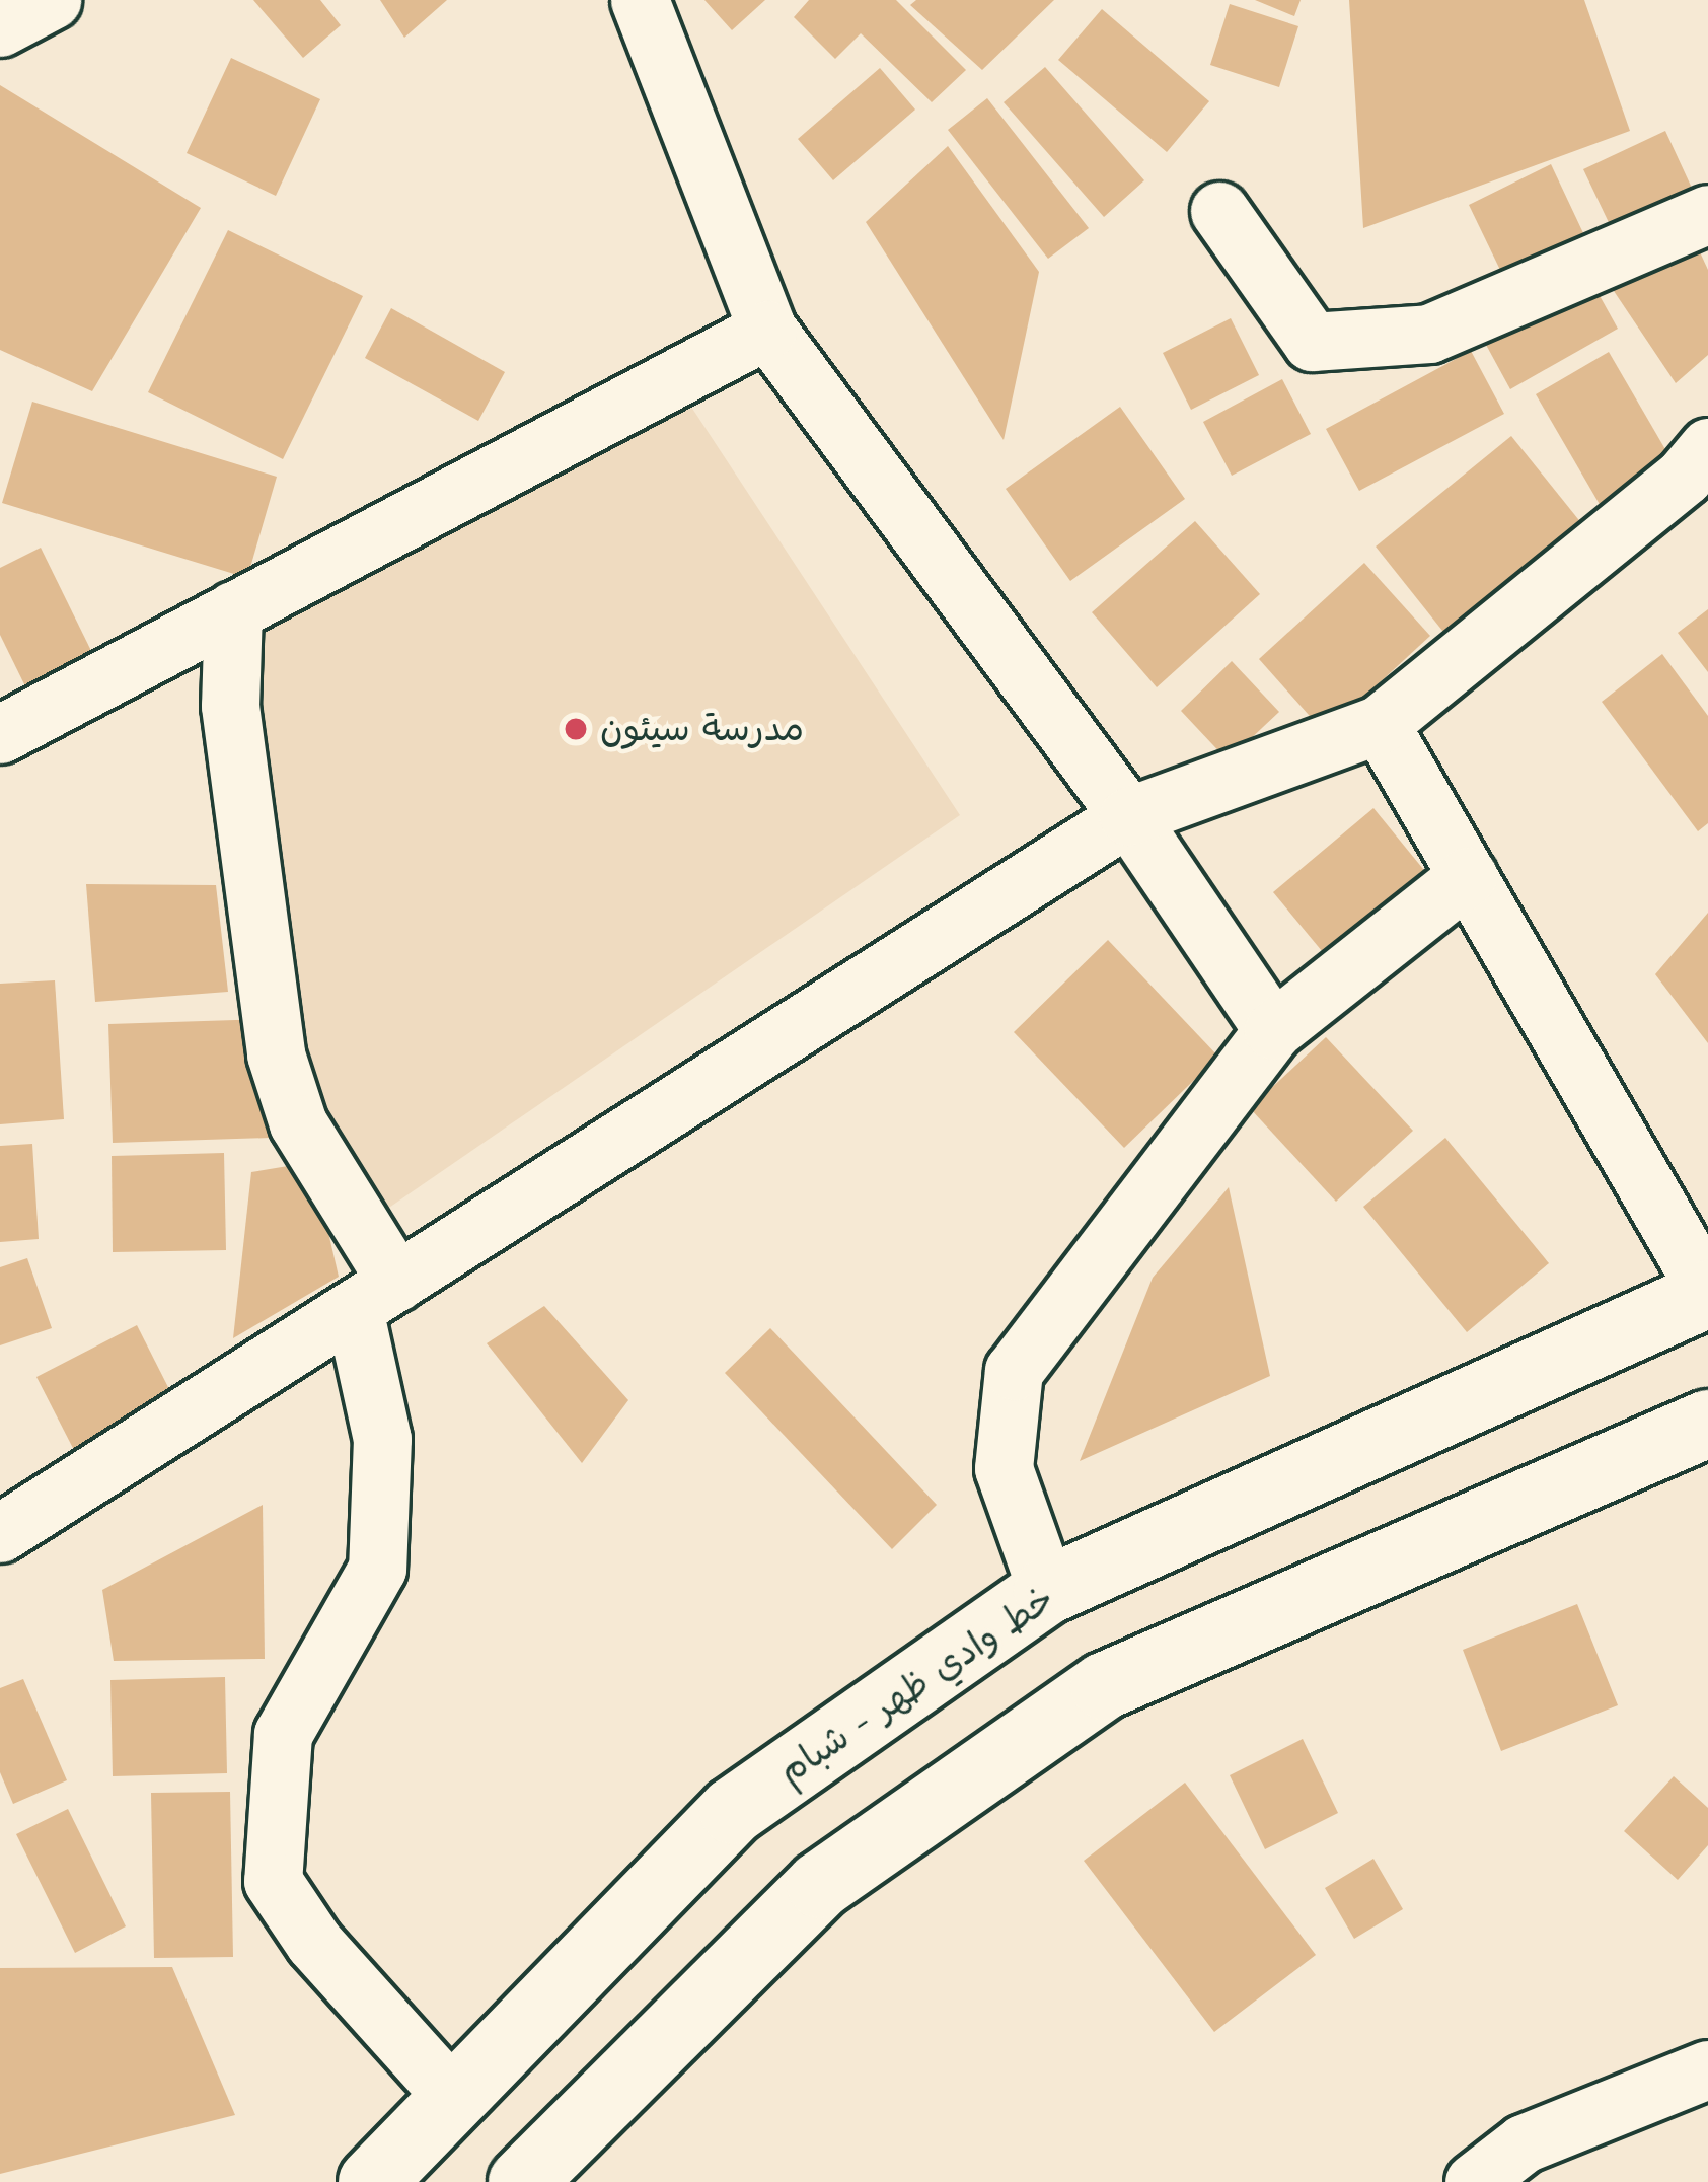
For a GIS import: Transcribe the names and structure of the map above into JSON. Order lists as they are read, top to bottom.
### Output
{
  "streets": {
    "main road": ["خط وادي ظهر - شبام"]
  },
  "places": ["مدرسة سيئون"]
}
